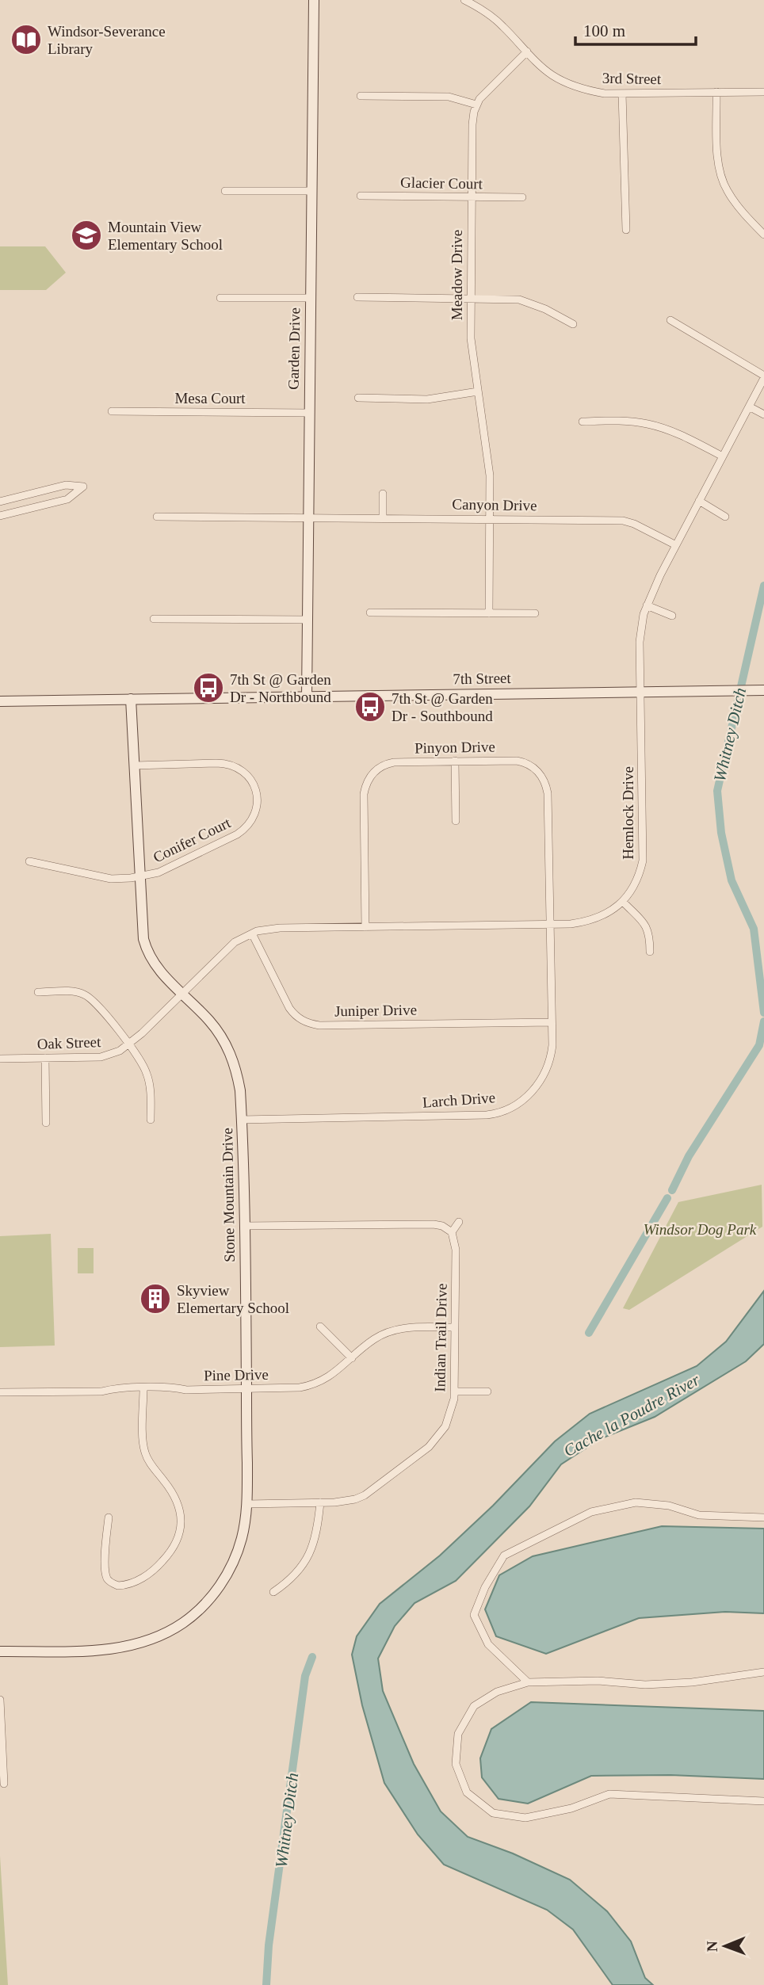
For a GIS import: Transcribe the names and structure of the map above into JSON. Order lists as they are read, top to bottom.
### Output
{
  "streets": {
    "street": [
      "3rd Street",
      "Glacier Court",
      "Meadow Drive",
      "Garden Drive",
      "Mesa Court",
      "Canyon Drive",
      "7th Street",
      "Pinyon Drive",
      "Hemlock Drive",
      "Conifer Court",
      "Juniper Drive",
      "Oak Street",
      "Larch Drive",
      "Stone Mountain Drive",
      "Indian Trail Drive",
      "Pine Drive"
    ]
  },
  "crossings": [
    ["Glacier Court", "Meadow Drive"],
    ["Meadow Drive", "Canyon Drive"],
    ["Garden Drive", "Mesa Court"],
    ["Garden Drive", "Canyon Drive"],
    ["Garden Drive", "7th Street"],
    ["Canyon Drive", "Hemlock Drive"],
    ["7th Street", "Hemlock Drive"],
    ["7th Street", "Stone Mountain Drive"],
    ["Pinyon Drive", "Hemlock Drive"],
    ["Pinyon Drive", "Larch Drive"],
    ["Hemlock Drive", "Juniper Drive"],
    ["Hemlock Drive", "Oak Street"],
    ["Hemlock Drive", "Larch Drive"],
    ["Hemlock Drive", "Stone Mountain Drive"],
    ["Conifer Court", "Stone Mountain Drive"],
    ["Juniper Drive", "Larch Drive"],
    ["Oak Street", "Stone Mountain Drive"],
    ["Larch Drive", "Stone Mountain Drive"],
    ["Stone Mountain Drive", "Indian Trail Drive"],
    ["Stone Mountain Drive", "Pine Drive"],
    ["Indian Trail Drive", "Pine Drive"]
  ],
  "water": ["Whitney Ditch", "Cache la Poudre River"],
  "parks": ["Windsor Dog Park"],
  "places": {
    "library": ["Windsor-Severance Library"],
    "school or university": ["Mountain View Elementary School"],
    "bus stop": ["7th St @ Garden Dr - Northbound", "7th St @ Garden Dr - Southbound"],
    "building": ["Skyview Elemertary School"]
  },
  "scale_bar": "100 m",
  "north": "left"
}
